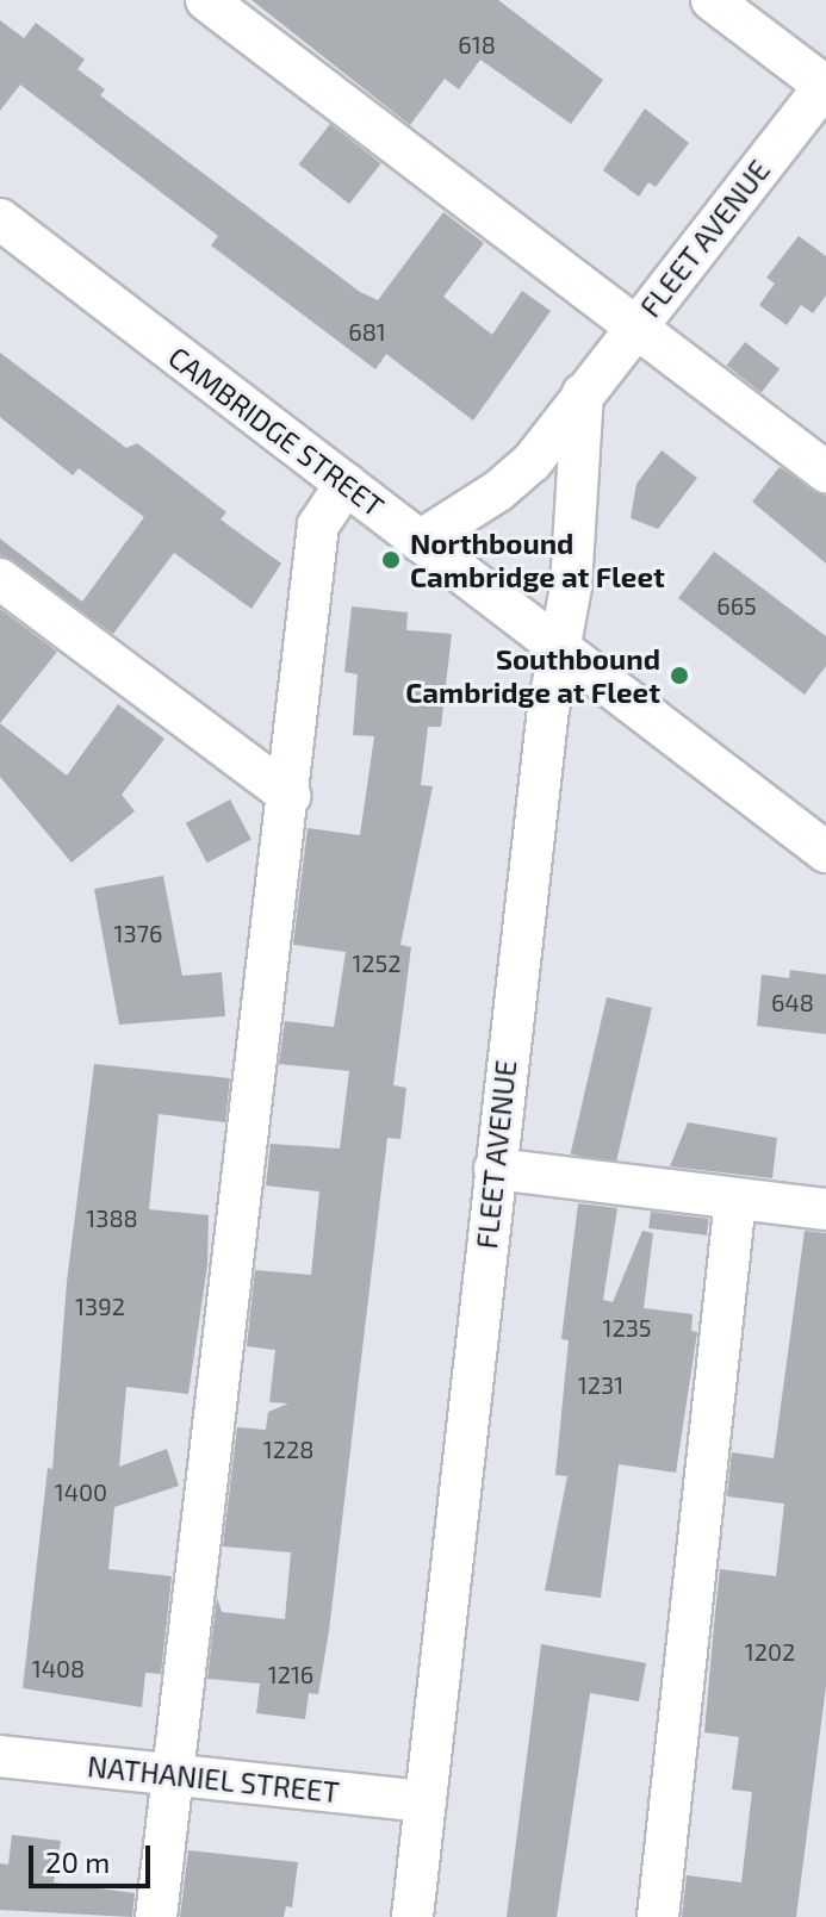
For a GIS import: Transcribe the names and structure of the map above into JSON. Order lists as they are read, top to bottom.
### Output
{
  "streets": {
    "street": ["FLEET AVENUE", "CAMBRIDGE STREET", "NATHANIEL STREET"]
  },
  "crossings": [
    ["FLEET AVENUE", "CAMBRIDGE STREET"],
    ["FLEET AVENUE", "NATHANIEL STREET"]
  ],
  "places": ["Northbound Cambridge at Fleet", "Southbound Cambridge at Fleet"],
  "house_numbers": [
    "618",
    "681",
    "665",
    "1376",
    "1252",
    "648",
    "1388",
    "1392",
    "1235",
    "1231",
    "1228",
    "1400",
    "1202",
    "1408",
    "1216"
  ],
  "scale_bar": "20 m"
}
